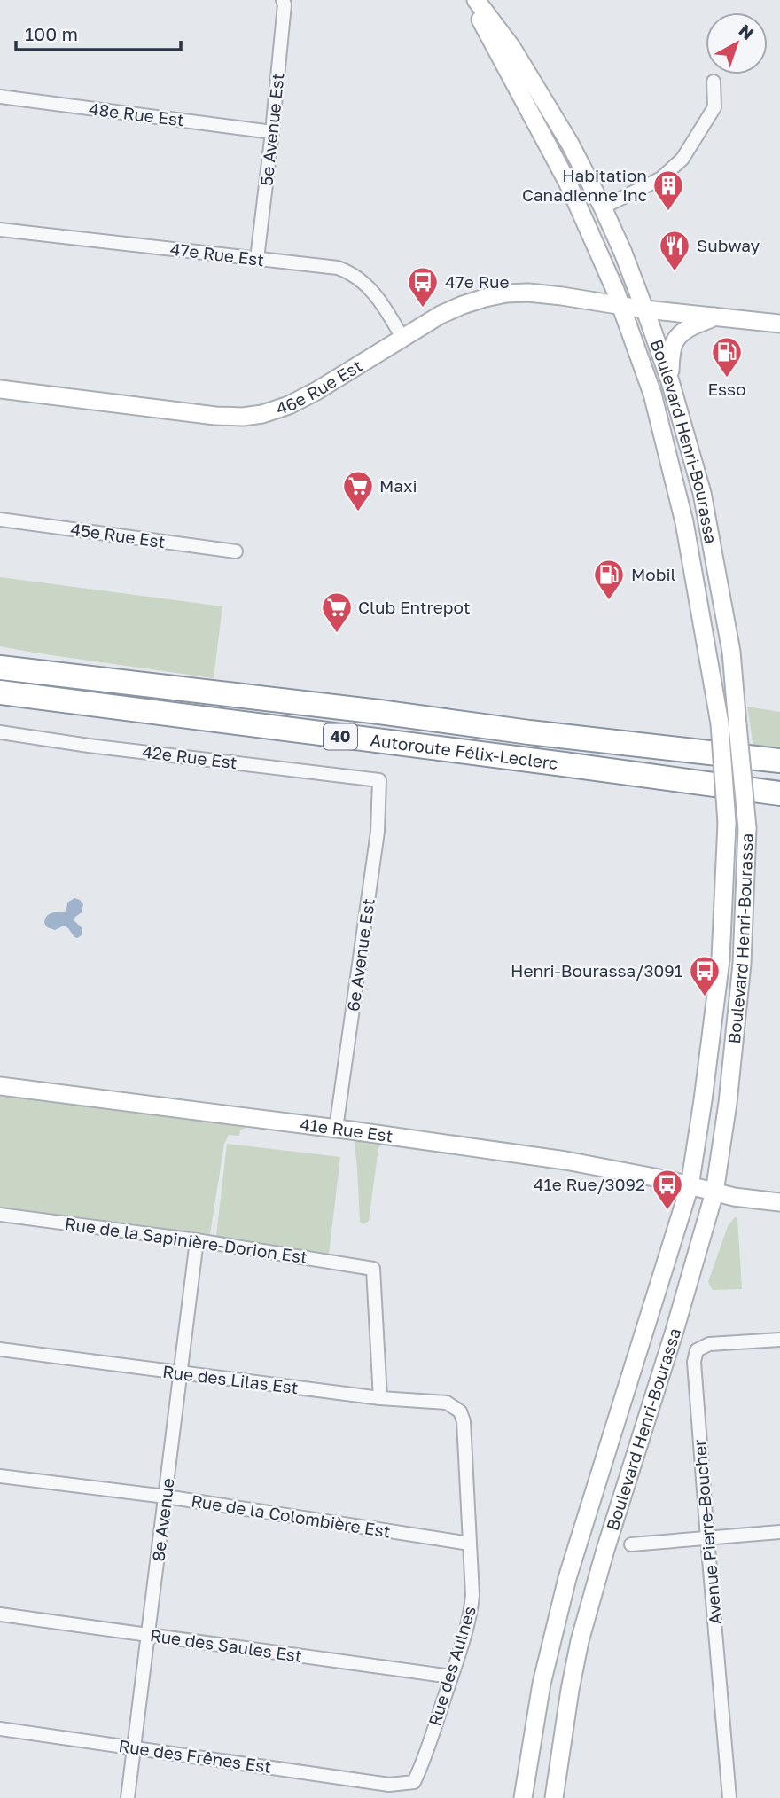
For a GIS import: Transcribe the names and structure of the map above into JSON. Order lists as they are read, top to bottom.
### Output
{
  "streets": {
    "highway": ["40", "Autoroute Félix-Leclerc"],
    "main road": ["46e Rue Est", "Boulevard Henri-Bourassa", "41e Rue Est"],
    "street": [
      "48e Rue Est",
      "5e Avenue Est",
      "47e Rue Est",
      "45e Rue Est",
      "42e Rue Est",
      "6e Avenue Est",
      "Rue de la Sapinière-Dorion Est",
      "Rue des Lilas Est",
      "Rue de la Colombière Est",
      "8e Avenue",
      "Avenue Pierre-Boucher",
      "Rue des Saules Est",
      "Rue des Aulnes",
      "Rue des Frênes Est"
    ]
  },
  "crossings": [
    ["48e Rue Est", "5e Avenue Est"],
    ["5e Avenue Est", "47e Rue Est"],
    ["47e Rue Est", "46e Rue Est"],
    ["46e Rue Est", "Boulevard Henri-Bourassa"],
    ["Boulevard Henri-Bourassa", "41e Rue Est"],
    ["42e Rue Est", "6e Avenue Est"],
    ["6e Avenue Est", "41e Rue Est"],
    ["Rue de la Sapinière-Dorion Est", "Rue des Lilas Est"],
    ["Rue de la Sapinière-Dorion Est", "8e Avenue"],
    ["Rue des Lilas Est", "8e Avenue"],
    ["Rue des Lilas Est", "Rue des Aulnes"],
    ["Rue de la Colombière Est", "8e Avenue"],
    ["Rue de la Colombière Est", "Rue des Aulnes"],
    ["8e Avenue", "Rue des Saules Est"],
    ["8e Avenue", "Rue des Frênes Est"],
    ["Rue des Saules Est", "Rue des Aulnes"],
    ["Rue des Aulnes", "Rue des Frênes Est"]
  ],
  "places": {
    "building": ["Habitation Canadienne Inc"],
    "restaurant": ["Subway"],
    "bus stop": ["47e Rue", "Henri-Bourassa/3091", "41e Rue/3092"],
    "fuel station": ["Esso", "Mobil"],
    "supermarket": ["Maxi", "Club Entrepot"]
  },
  "scale_bar": "100 m",
  "north": "top right"
}
